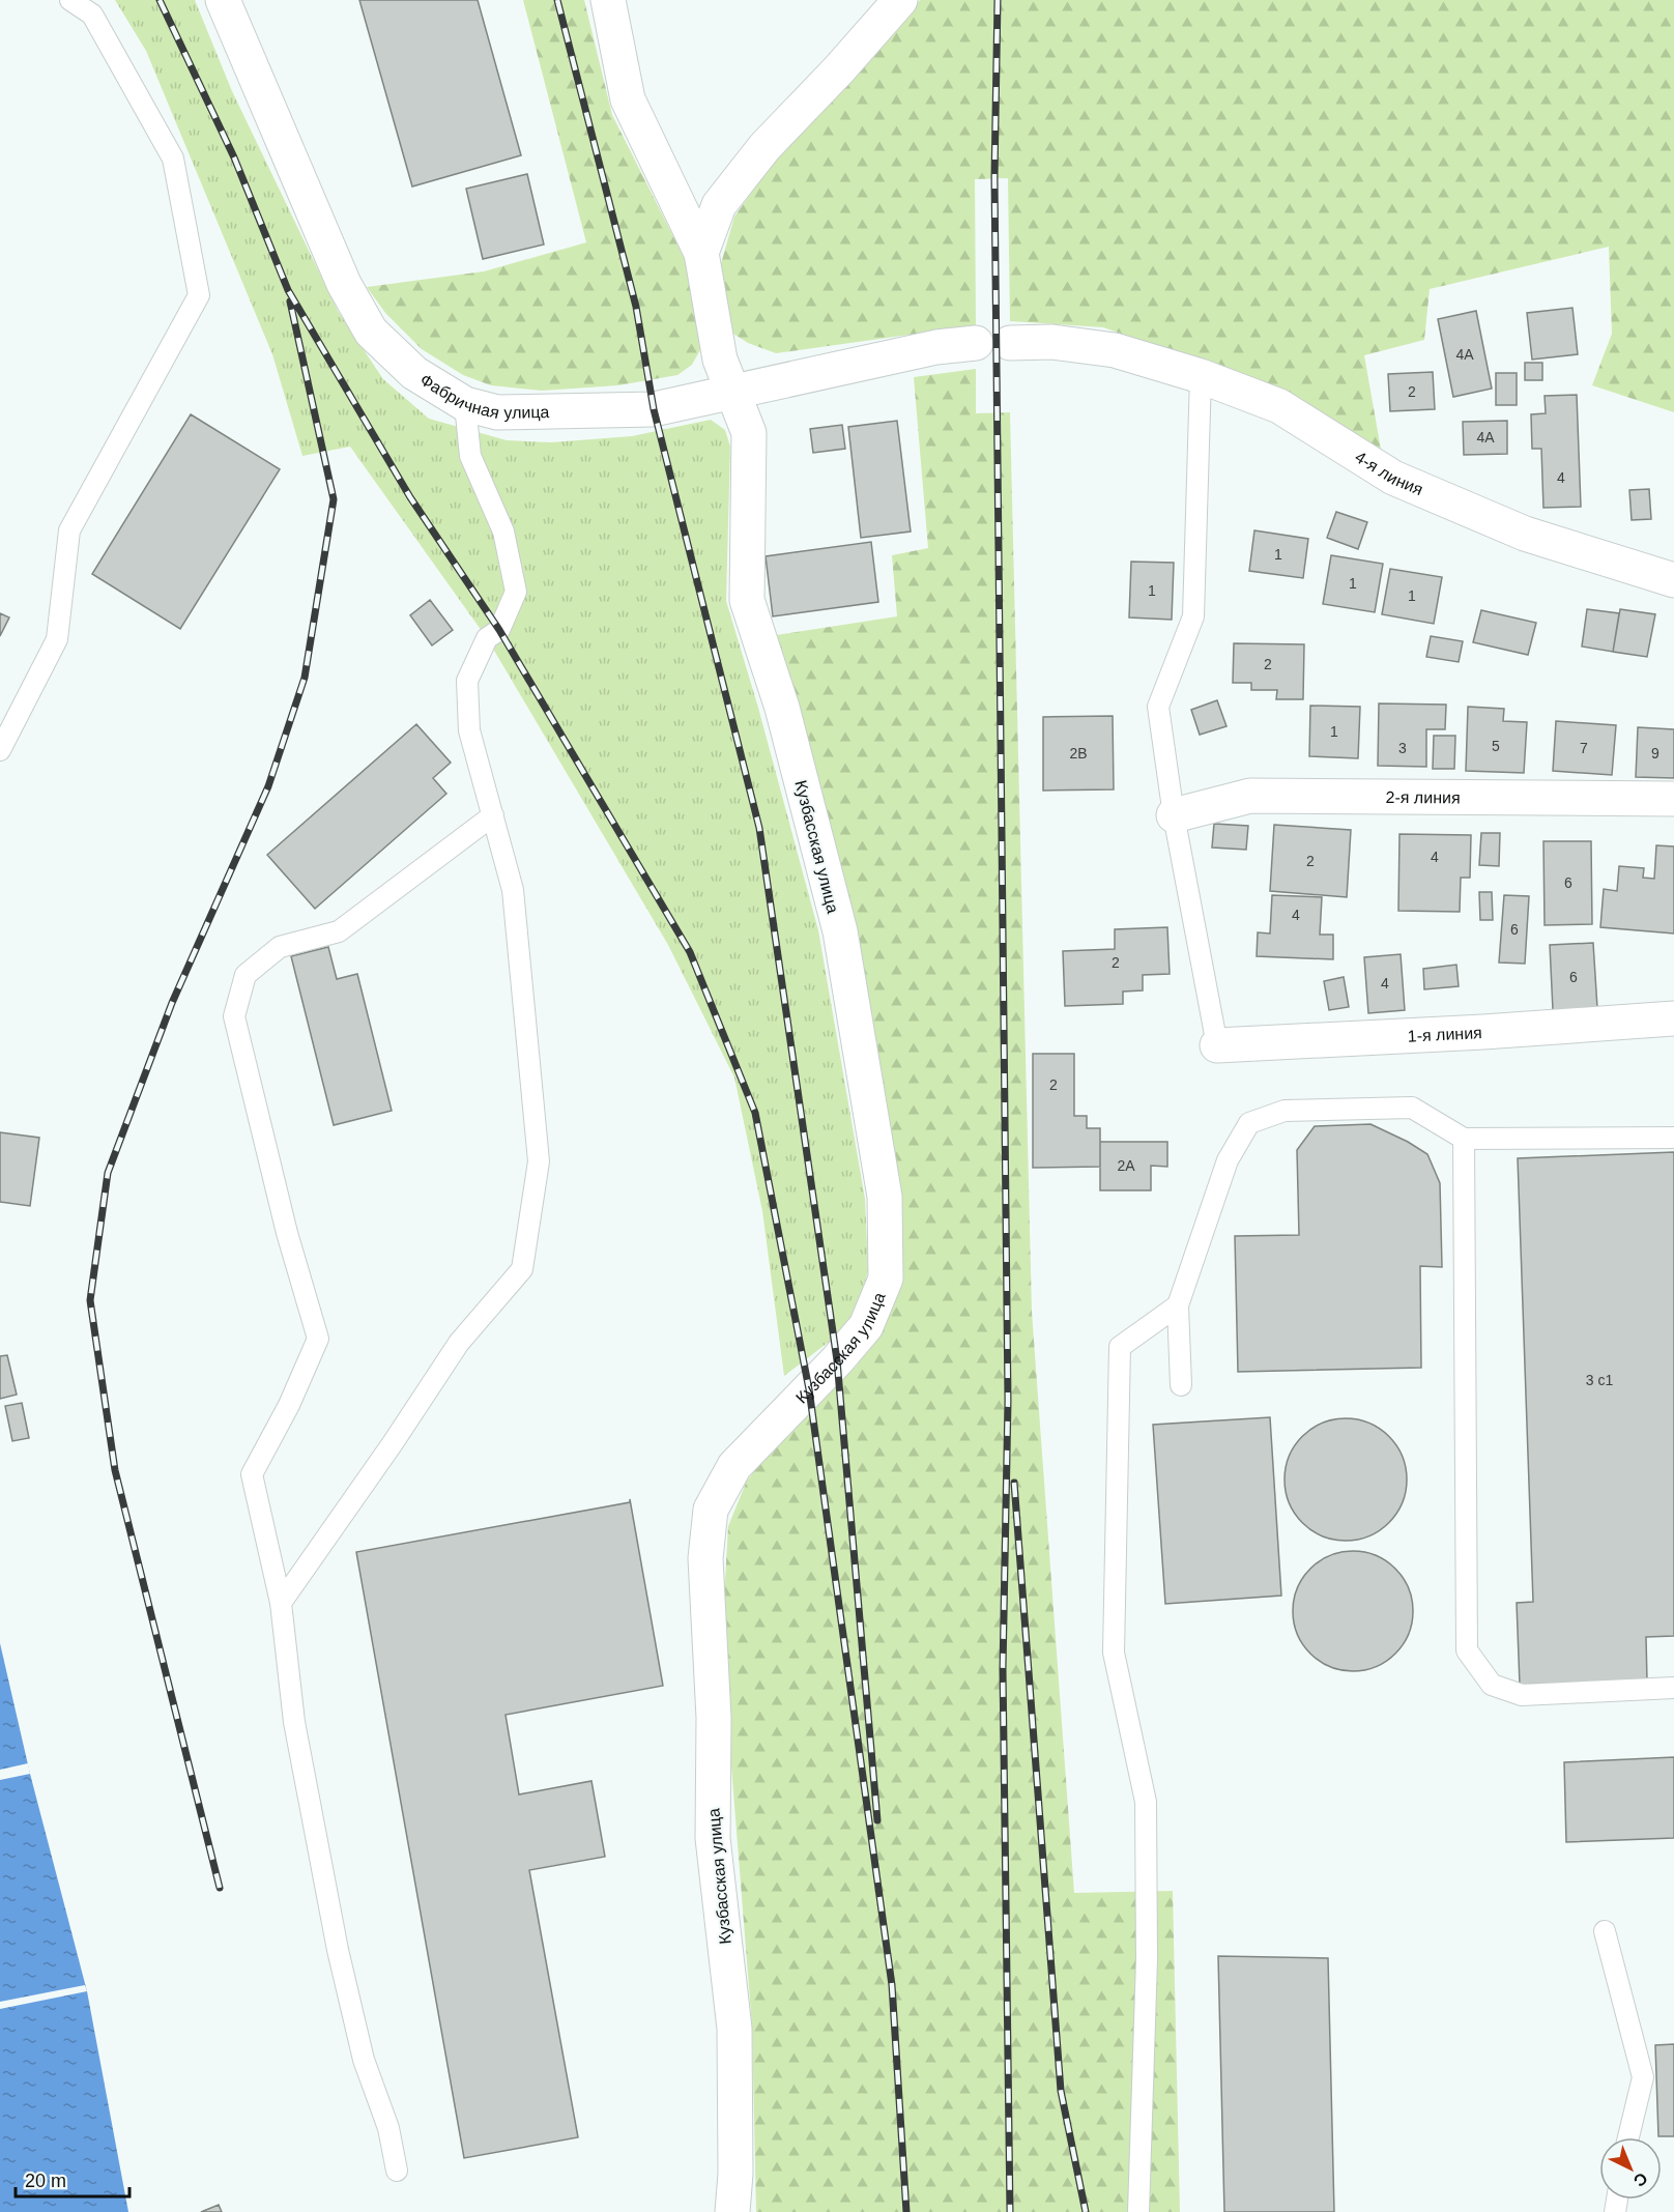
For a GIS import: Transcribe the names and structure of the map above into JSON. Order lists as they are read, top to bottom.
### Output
{
  "streets": {
    "street": [
      "Фабричная улица",
      "4-я линия",
      "2-я линия",
      "Кузбасская улица",
      "1-я линия"
    ]
  },
  "crossings": [
    ["Фабричная улица", "Кузбасская улица"]
  ],
  "house_numbers": [
    "4А",
    "2",
    "4А",
    "4",
    "1",
    "1",
    "1",
    "1",
    "2",
    "1",
    "5",
    "3",
    "7",
    "2В",
    "9",
    "4",
    "2",
    "6",
    "4",
    "6",
    "2",
    "6",
    "4",
    "2",
    "2А",
    "3 с1"
  ],
  "scale_bar": "20 m",
  "north": "bottom right"
}
